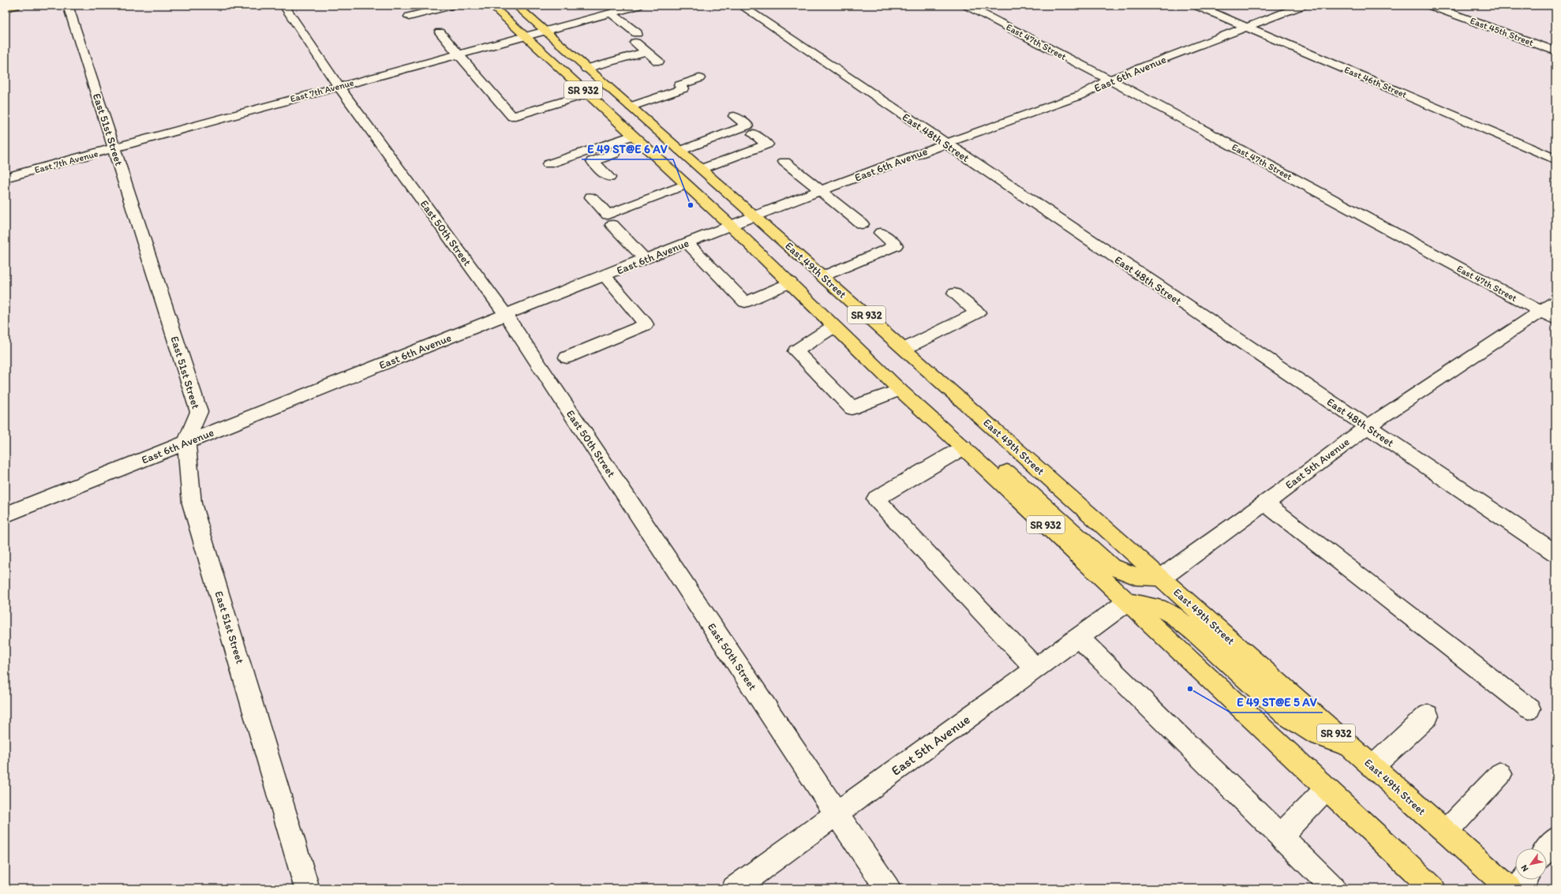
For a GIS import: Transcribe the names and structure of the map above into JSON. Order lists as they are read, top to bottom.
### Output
{
  "streets": {
    "main road": ["SR 932", "East 49th Street"],
    "street": [
      "East 45th Street",
      "East 47th Street",
      "East 6th Avenue",
      "East 46th Street",
      "East 7th Avenue",
      "East 51st Street",
      "East 48th Street",
      "East 50th Street",
      "East 5th Avenue"
    ]
  },
  "crossings": [
    ["East 47th Street", "East 6th Avenue"],
    ["East 47th Street", "East 5th Avenue"],
    ["East 6th Avenue", "East 46th Street"],
    ["East 6th Avenue", "SR 932"],
    ["East 6th Avenue", "East 51st Street"],
    ["East 6th Avenue", "East 48th Street"],
    ["East 6th Avenue", "East 50th Street"],
    ["East 6th Avenue", "East 49th Street"],
    ["SR 932", "East 7th Avenue"],
    ["SR 932", "East 5th Avenue"],
    ["East 7th Avenue", "East 51st Street"],
    ["East 7th Avenue", "East 50th Street"],
    ["East 7th Avenue", "East 49th Street"],
    ["East 48th Street", "East 5th Avenue"],
    ["East 50th Street", "East 5th Avenue"],
    ["East 49th Street", "East 5th Avenue"]
  ],
  "places": ["E 49 ST@E 6 AV", "E 49 ST@E 5 AV"],
  "north": "bottom left"
}
